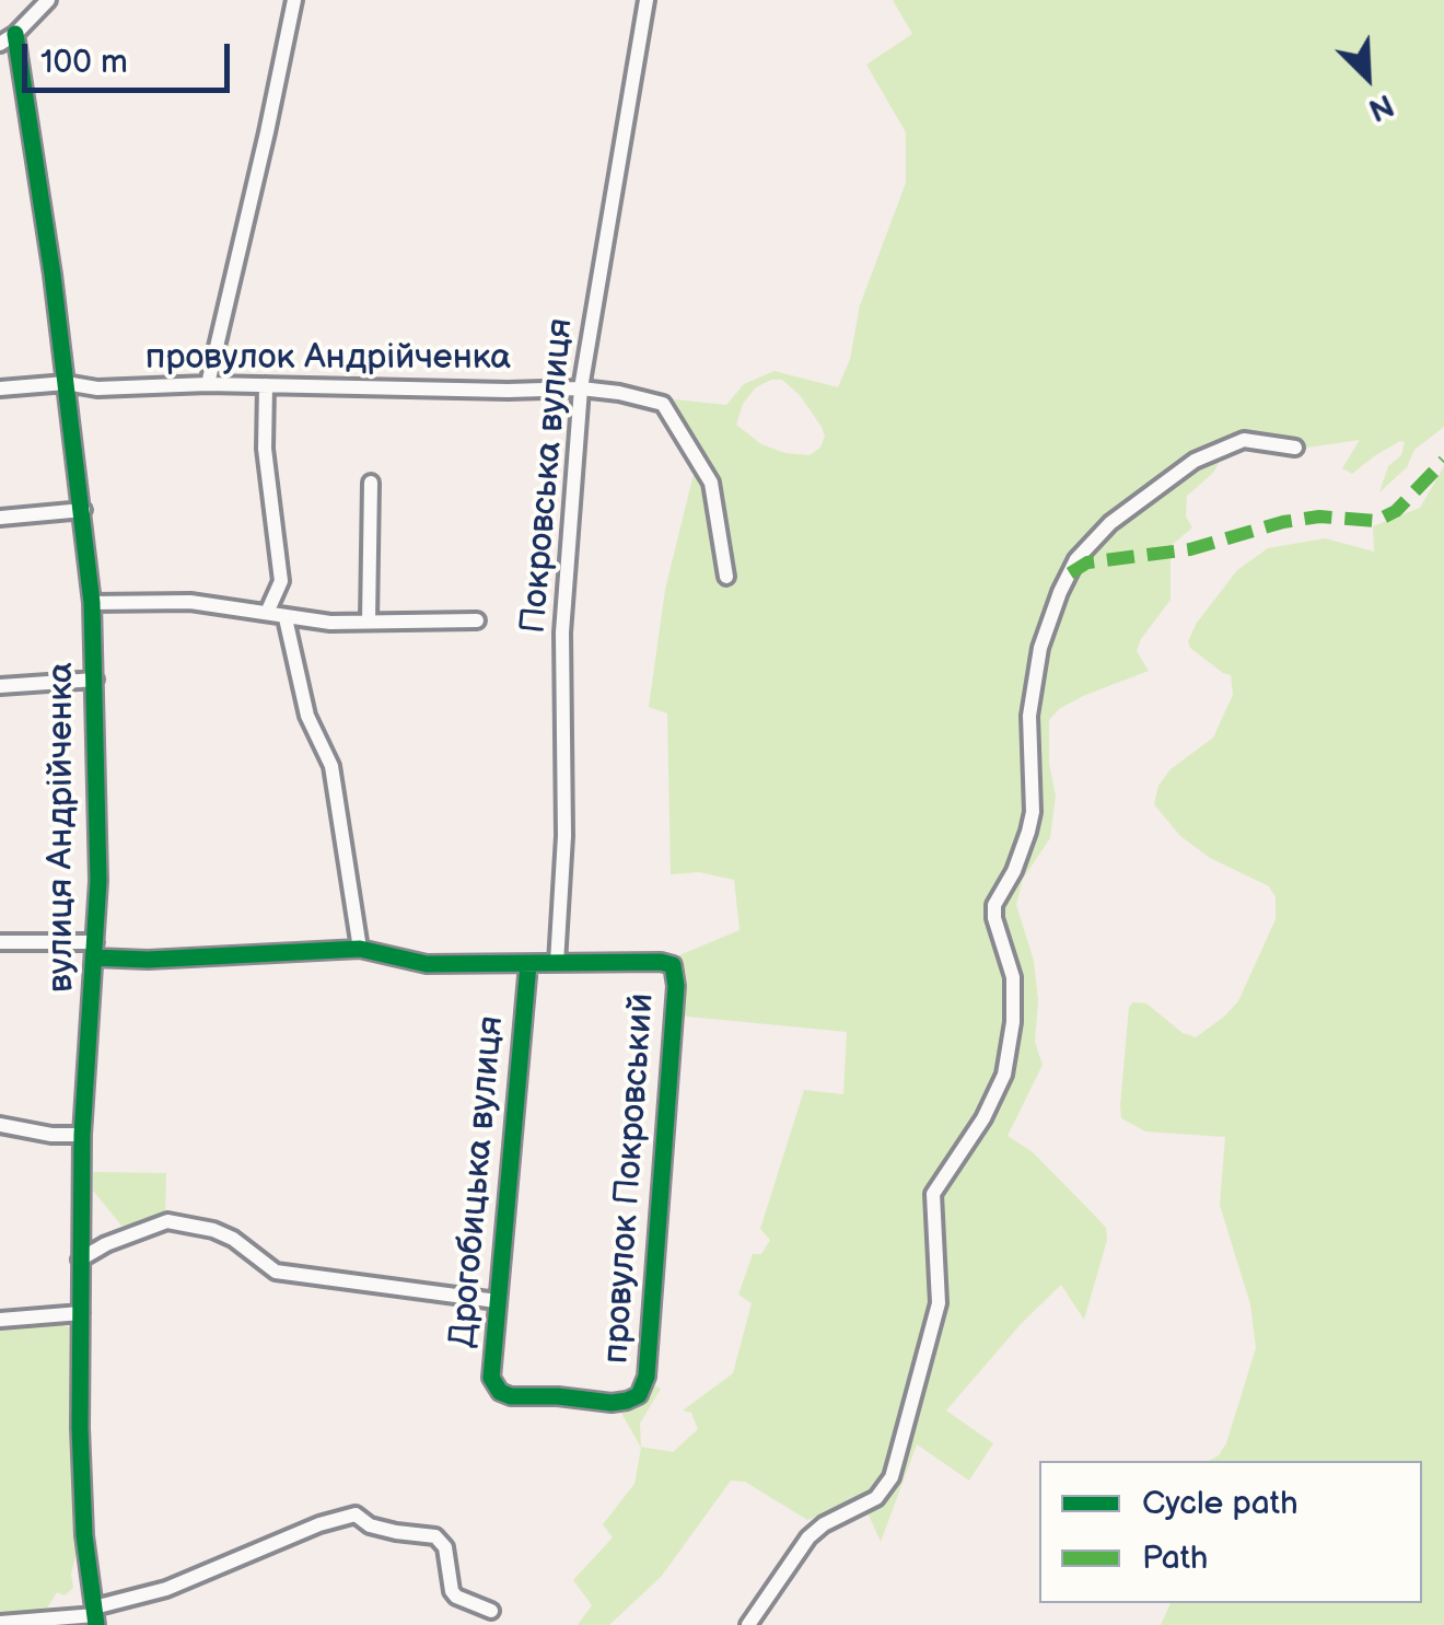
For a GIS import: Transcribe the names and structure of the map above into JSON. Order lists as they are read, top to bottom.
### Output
{
  "streets": {
    "street": [
      "провулок Андрійченка",
      "Покровська вулиця",
      "вулиця Андрійченка",
      "провулок Покровський",
      "Дрогобицька вулиця"
    ]
  },
  "crossings": [
    ["провулок Андрійченка", "Покровська вулиця"],
    ["провулок Андрійченка", "вулиця Андрійченка"],
    ["Покровська вулиця", "провулок Покровський"],
    ["провулок Покровський", "Дрогобицька вулиця"]
  ],
  "legend": ["Cycle path", "Path"],
  "scale_bar": "100 m",
  "north": "bottom right"
}
